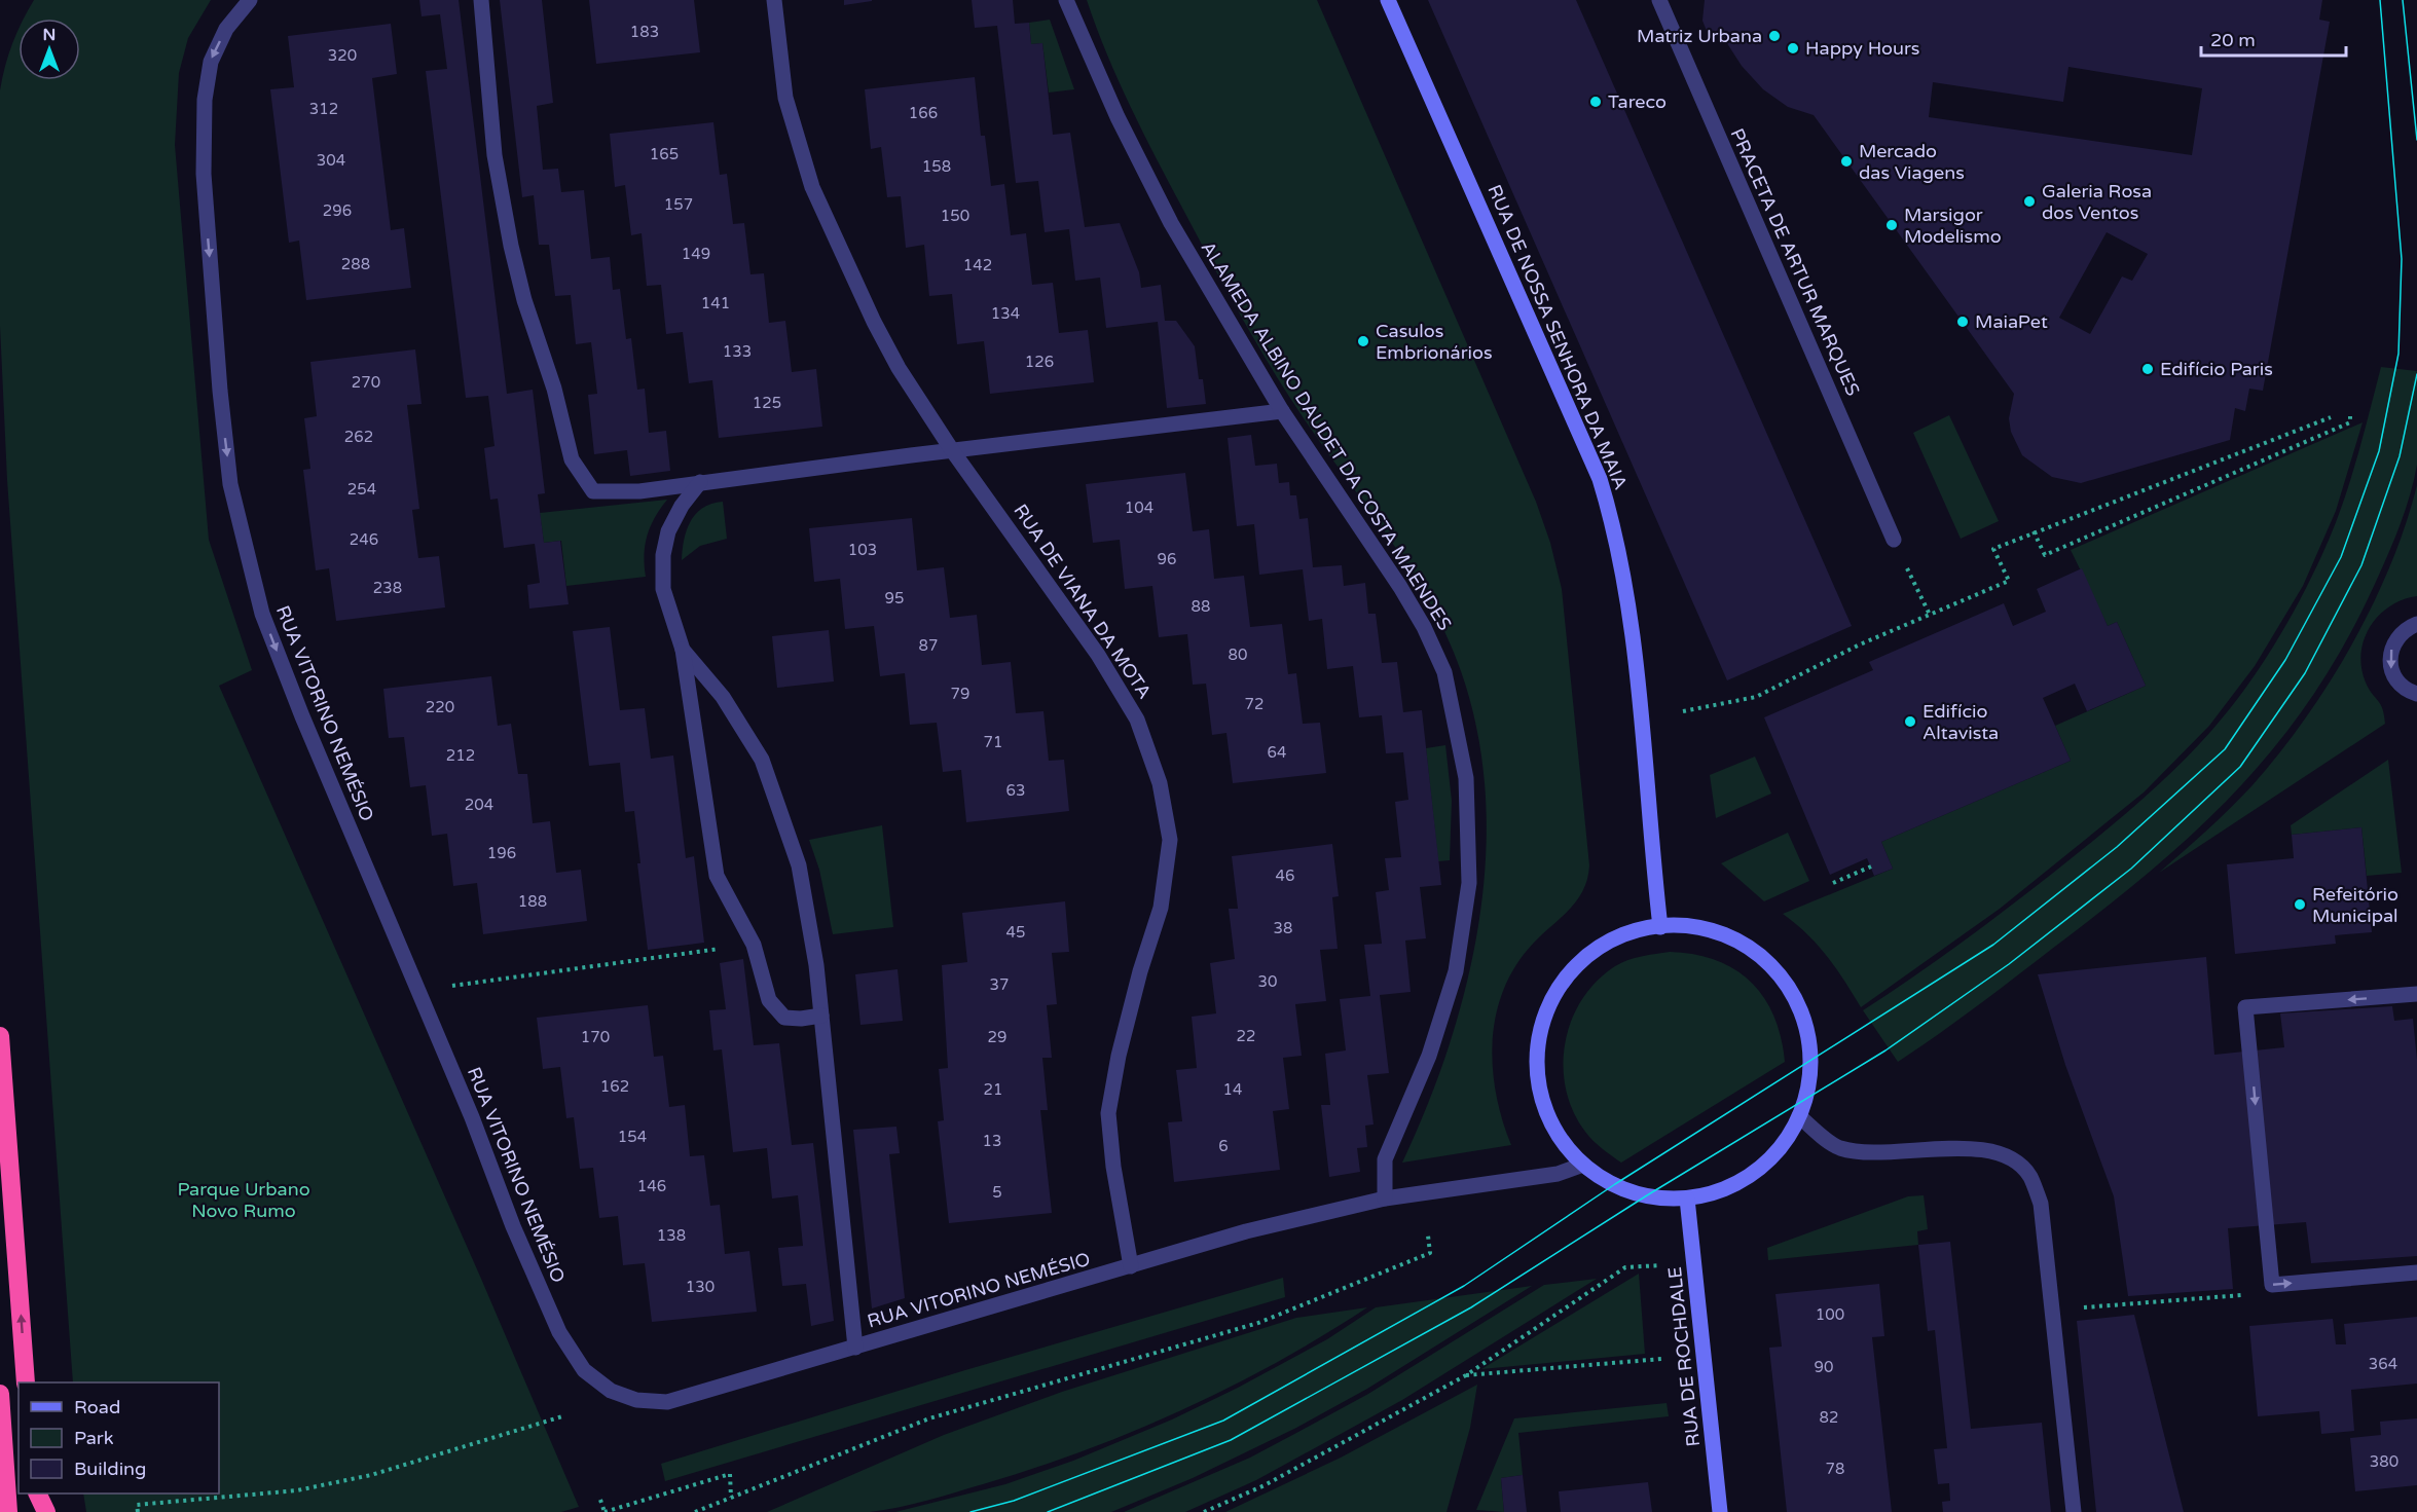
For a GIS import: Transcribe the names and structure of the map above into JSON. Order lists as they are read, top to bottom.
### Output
{
  "streets": {
    "street": [
      "PRACETA DE ARTUR MARQUES",
      "RUA DE NOSSA SENHORA DA MAIA",
      "ALAMEDA ALBINO DAUDET DA COSTA MAENDES",
      "RUA DE VIANA DA MOTA",
      "RUA VITORINO NEMÉSIO",
      "RUA DE ROCHDALE"
    ]
  },
  "crossings": [
    ["ALAMEDA ALBINO DAUDET DA COSTA MAENDES", "RUA VITORINO NEMÉSIO"],
    ["RUA DE VIANA DA MOTA", "RUA VITORINO NEMÉSIO"]
  ],
  "one_way": ["RUA VITORINO NEMÉSIO"],
  "parks": ["Parque Urbano Novo Rumo"],
  "places": [
    "Matriz Urbana",
    "Happy Hours",
    "Tareco",
    "Mercado das Viagens",
    "Galeria Rosa dos Ventos",
    "Marsigor Modelismo",
    "MaiaPet",
    "Casulos Embrionários",
    "Edifício Paris",
    "Edifício Altavista",
    "Refeitório Municipal"
  ],
  "house_numbers": [
    "183",
    "320",
    "312",
    "166",
    "165",
    "304",
    "158",
    "157",
    "296",
    "150",
    "149",
    "288",
    "142",
    "141",
    "134",
    "133",
    "126",
    "270",
    "125",
    "262",
    "254",
    "104",
    "246",
    "103",
    "96",
    "238",
    "95",
    "88",
    "87",
    "80",
    "79",
    "72",
    "220",
    "71",
    "64",
    "212",
    "63",
    "204",
    "196",
    "46",
    "188",
    "38",
    "45",
    "30",
    "37",
    "22",
    "170",
    "29",
    "162",
    "21",
    "14",
    "154",
    "13",
    "6",
    "146",
    "5",
    "138",
    "130",
    "100",
    "364",
    "90",
    "82",
    "380",
    "78"
  ],
  "legend": ["Road", "Park", "Building"],
  "scale_bar": "20 m",
  "north": "top"
}
